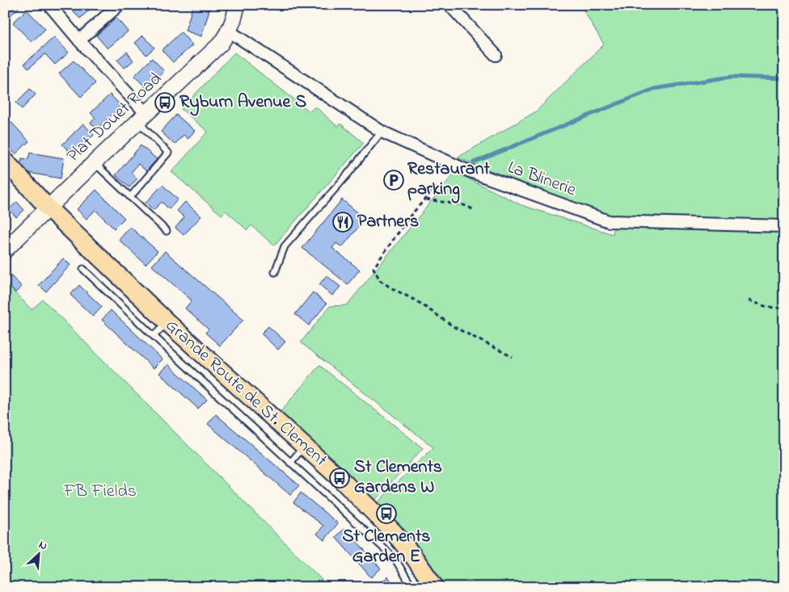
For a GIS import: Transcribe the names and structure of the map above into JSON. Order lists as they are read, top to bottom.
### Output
{
  "streets": {
    "main road": ["Plat Douet Road", "Grande Route de St. Clement"],
    "street": ["La Blinerie"]
  },
  "crossings": [
    ["Plat Douet Road", "La Blinerie"],
    ["Plat Douet Road", "Grande Route de St. Clement"]
  ],
  "parks": ["FB Fields"],
  "places": {
    "bus stop": ["Ryburn Avenue S", "St Clements Gardens W", "St Clements Garden E"],
    "parking": ["Restaurant parking"],
    "restaurant": ["Partners"]
  },
  "north": "top right"
}
